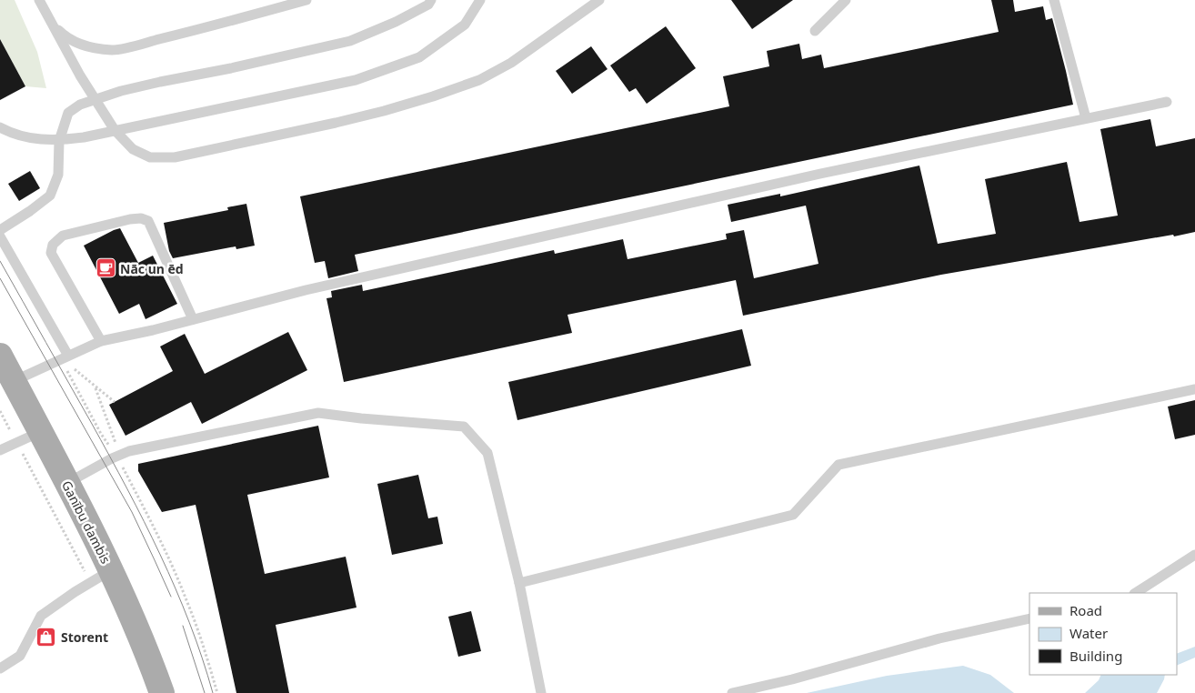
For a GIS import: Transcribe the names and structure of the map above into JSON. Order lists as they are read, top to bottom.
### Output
{
  "streets": {
    "main road": ["Ganību dambis"]
  },
  "places": {
    "cafe": ["Nāc un ēd"],
    "shop": ["Storent"]
  },
  "legend": ["Road", "Water", "Building"]
}
